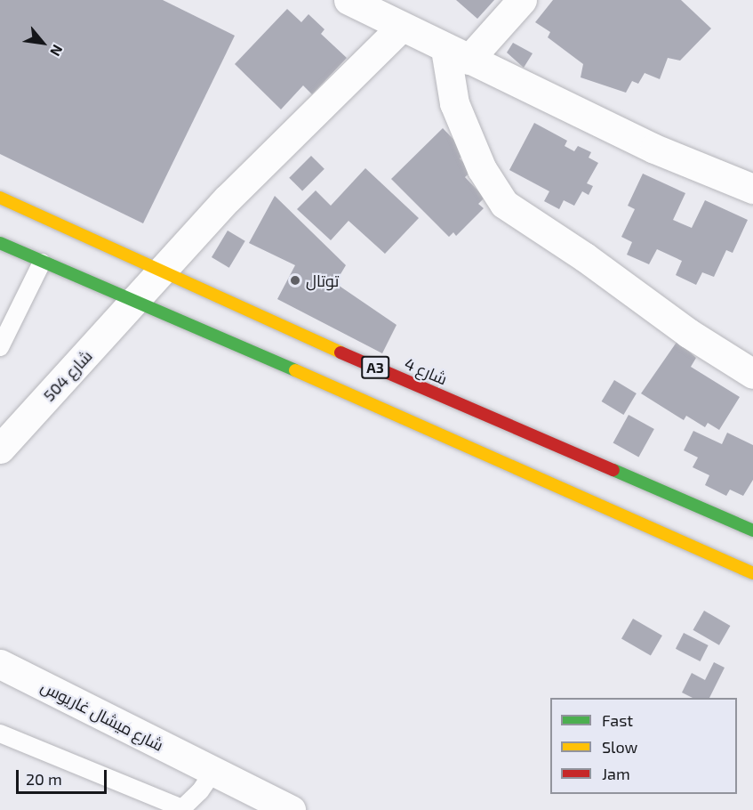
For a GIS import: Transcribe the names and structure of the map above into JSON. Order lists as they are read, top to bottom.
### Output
{
  "streets": {
    "highway": ["A3", "شارع 4"],
    "street": ["شارع 504", "شارع ميشال غاريوس"]
  },
  "crossings": [
    ["A3", "شارع 504"],
    ["شارع 4", "شارع 504"]
  ],
  "places": ["توتال"],
  "legend": ["Fast", "Slow", "Jam"],
  "scale_bar": "20 m",
  "north": "bottom right"
}
